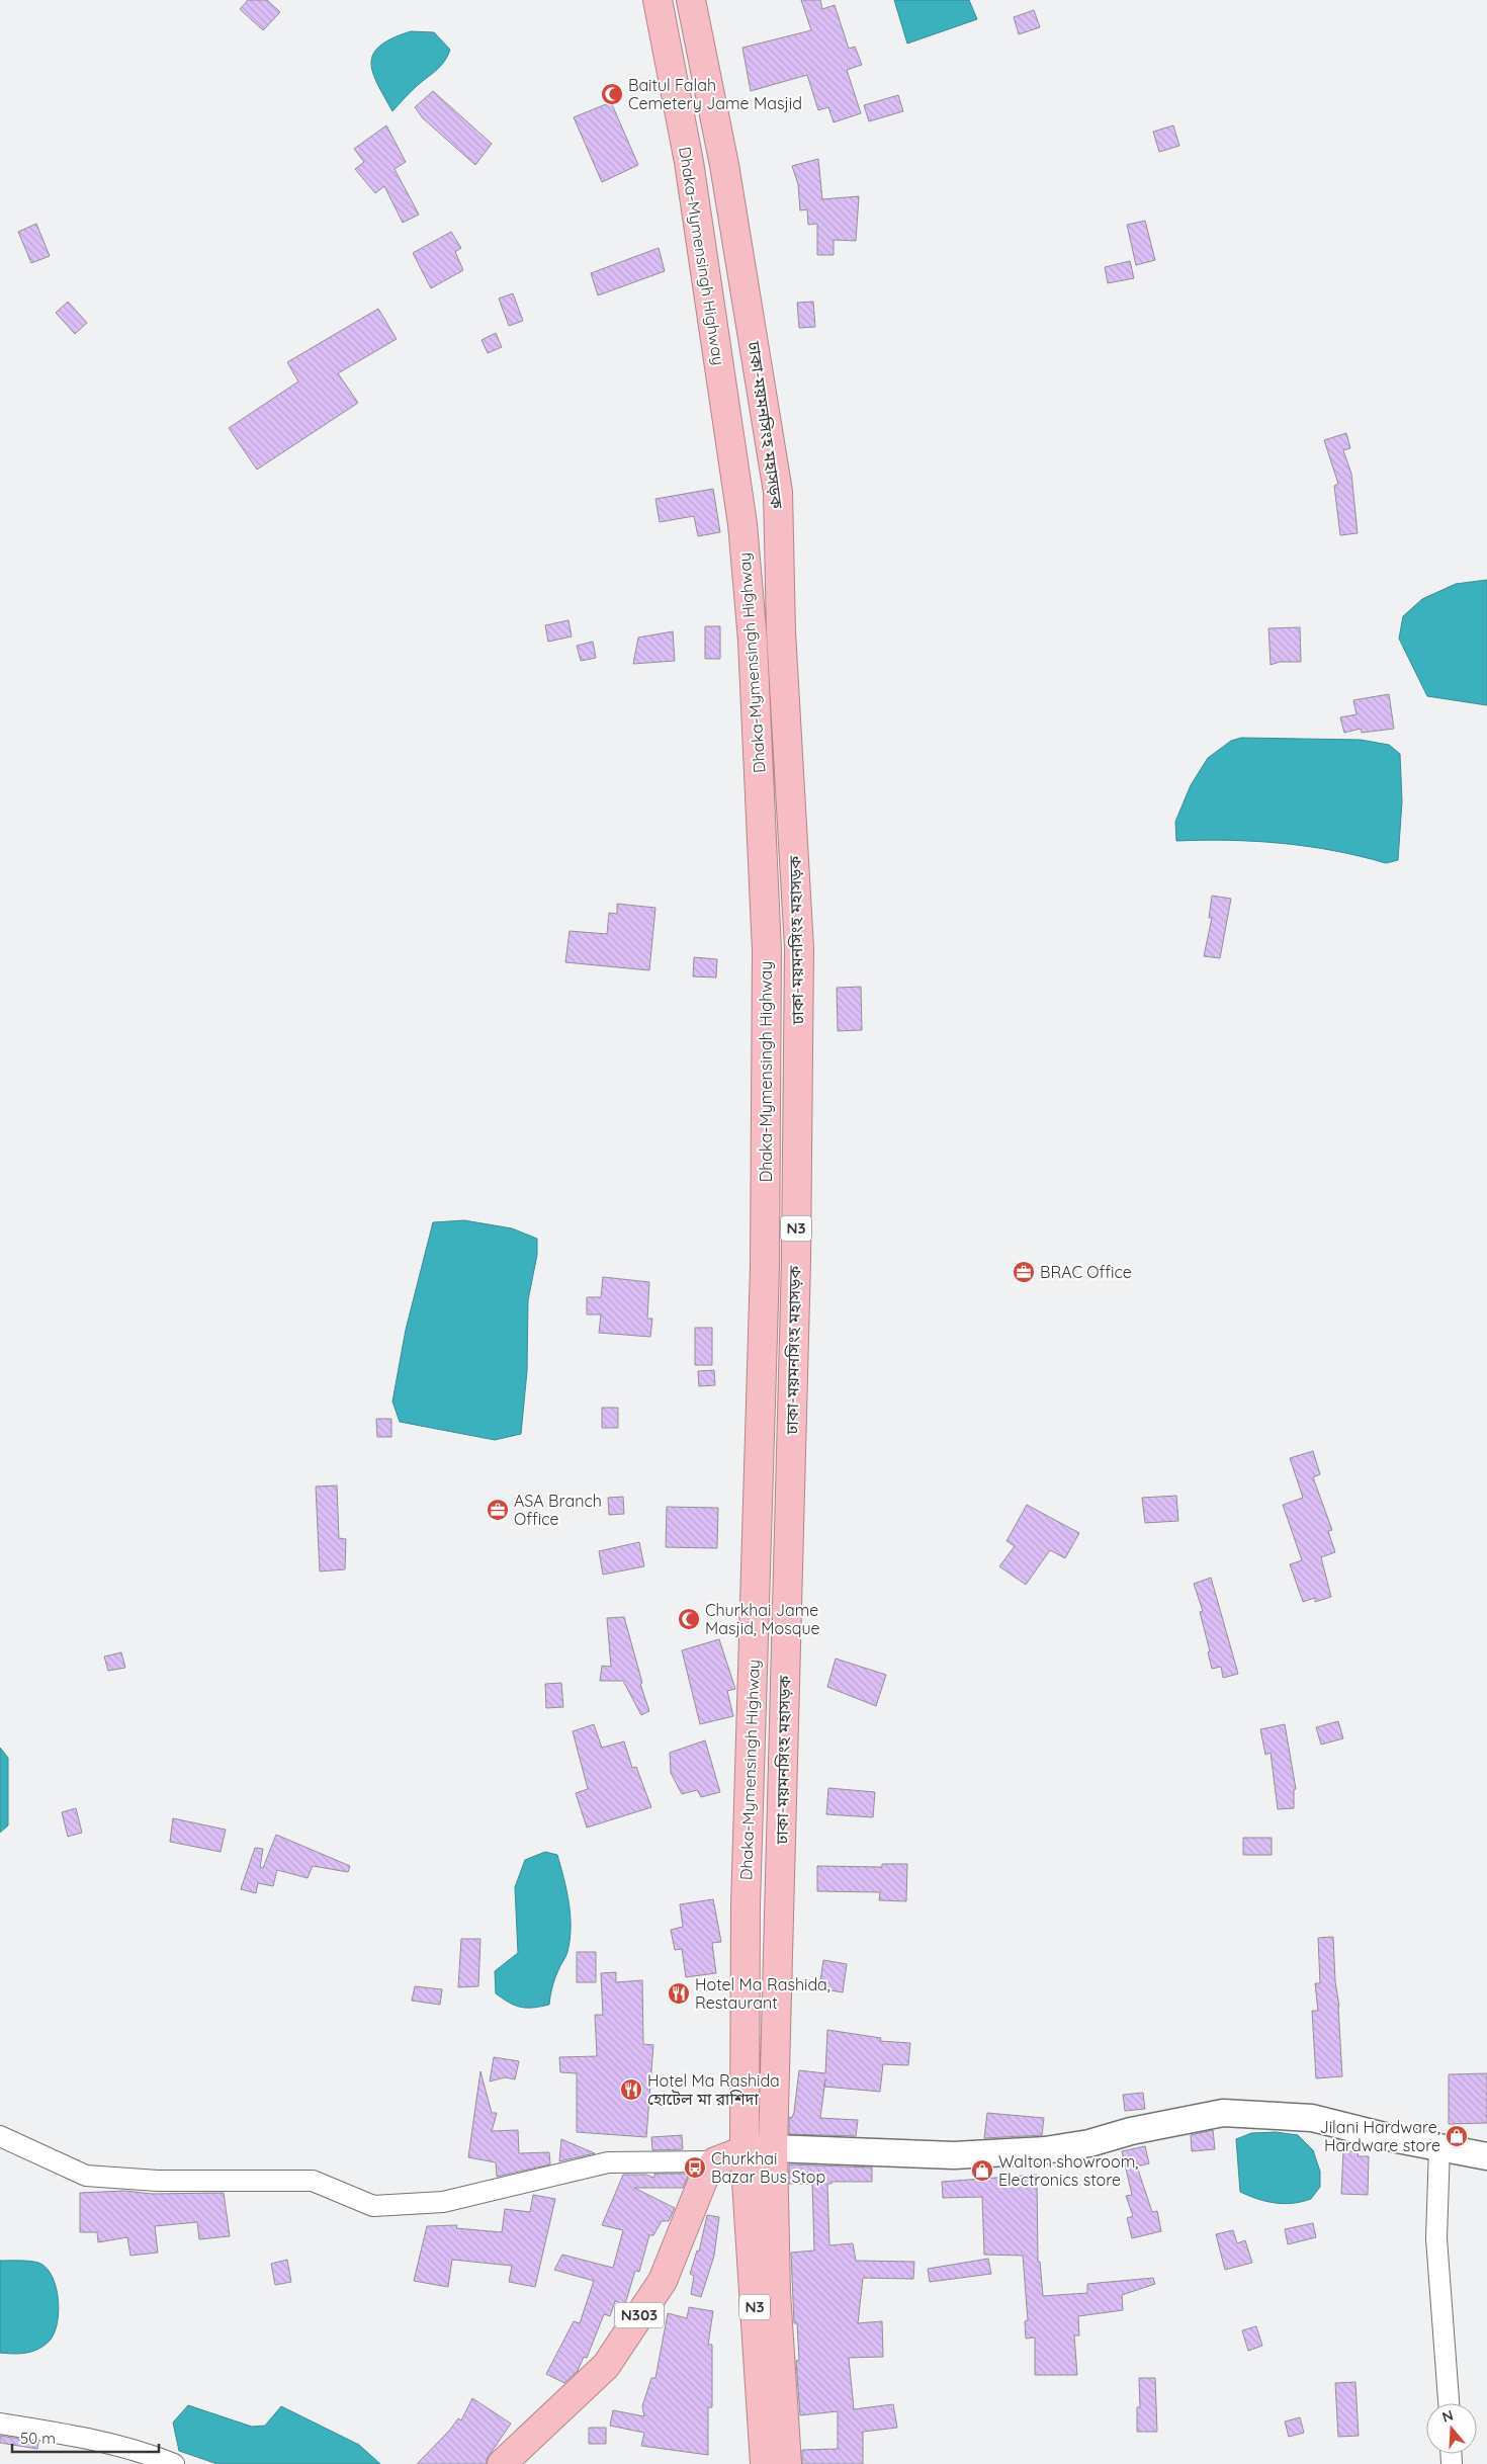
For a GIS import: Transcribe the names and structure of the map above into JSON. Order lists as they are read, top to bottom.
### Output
{
  "streets": {
    "highway": [
      "Dhaka-Mymensingh Highway",
      "ঢাকা-ময়মনসিংহ মহাসড়ক",
      "N3",
      "N303"
    ]
  },
  "crossings": [
    ["Dhaka-Mymensingh Highway", "N3"]
  ],
  "places": {
    "mosque": ["Baitul Falah Cemetery Jame Masjid", "Churkhai Jame Masjid, Mosque"],
    "office": ["BRAC Office", "ASA Branch Office"],
    "restaurant": ["Hotel Ma Rashida, Restaurant", "Hotel Ma Rashida হোটেল মা রাশিদা"],
    "shop": ["Jilani Hardware, Hardware store", "Walton showroom, Electronics store"],
    "bus stop": ["Churkhai Bazar Bus Stop"]
  },
  "scale_bar": "50 m",
  "north": "top"
}
